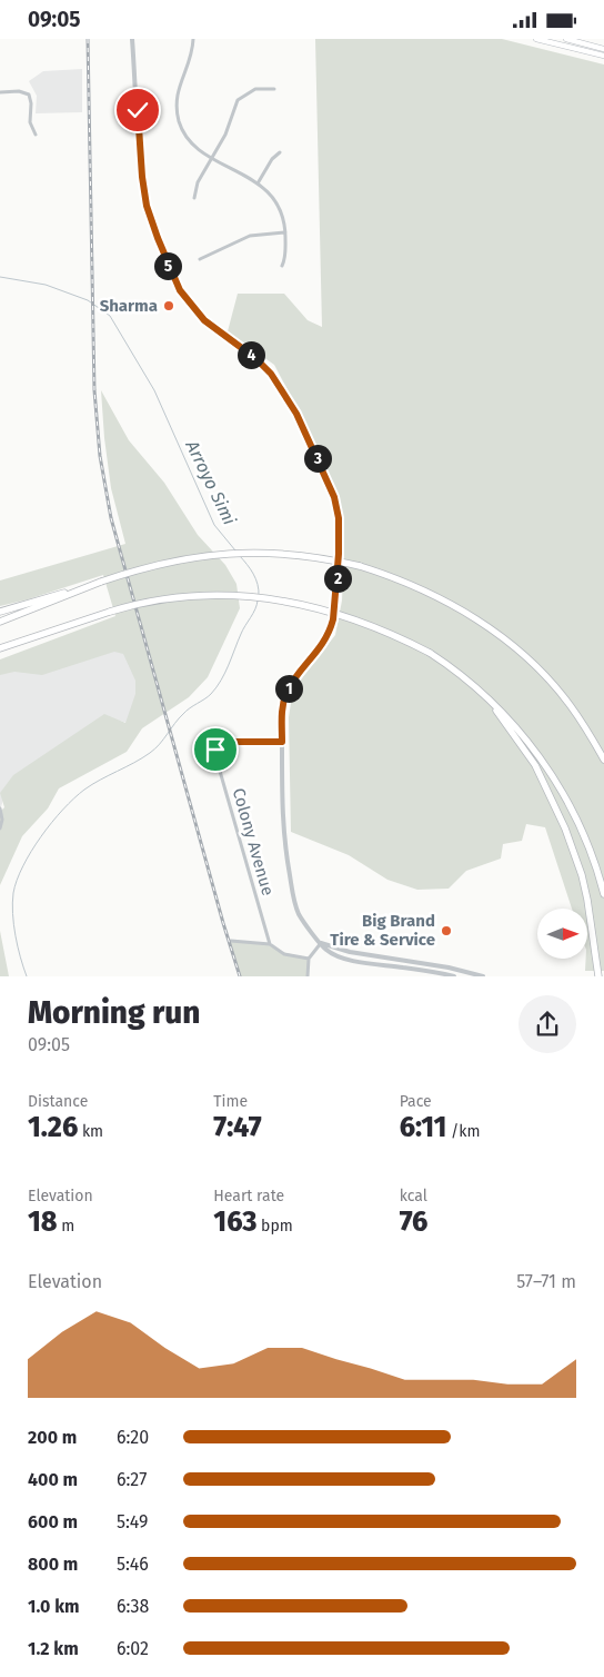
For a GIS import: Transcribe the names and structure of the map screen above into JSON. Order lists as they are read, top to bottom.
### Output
{
  "streets": {
    "street": ["Colony Avenue"]
  },
  "water": ["Arroyo Simi"],
  "places": ["Sharma", "Big Brand Tire & Service"],
  "north": "right",
  "page": {
    "status": "09:05",
    "pins": [
      "5",
      "4",
      "3",
      "2",
      "1"
    ],
    "heading": ["Morning run", "09:05"],
    "stats": [
      ["Distance", "1.26 km"],
      ["Time", "7:47"],
      ["Pace", "6:11 /km"],
      ["Elevation", "18 m"],
      ["Heart rate", "163 bpm"],
      ["kcal", "76"]
    ],
    "chart": ["Elevation", "57–71 m"],
    "list": [
      {
        "name": "200 m",
        "note": "6:20"
      },
      {
        "name": "400 m",
        "note": "6:27"
      },
      {
        "name": "600 m",
        "note": "5:49"
      },
      {
        "name": "800 m",
        "note": "5:46"
      },
      {
        "name": "1.0 km",
        "note": "6:38"
      },
      {
        "name": "1.2 km",
        "note": "6:02"
      }
    ]
  }
}
